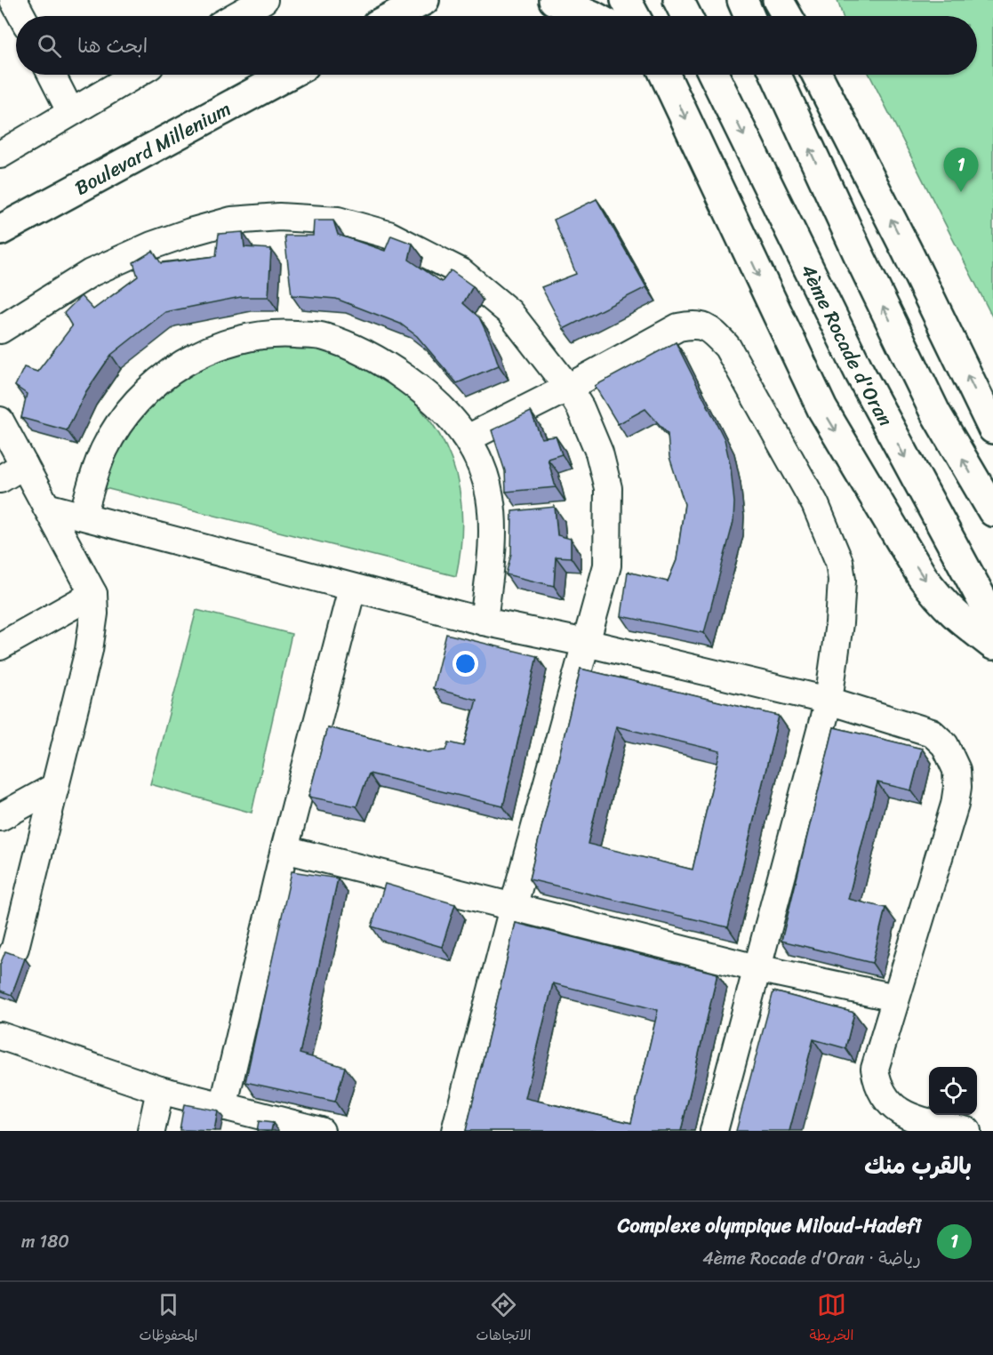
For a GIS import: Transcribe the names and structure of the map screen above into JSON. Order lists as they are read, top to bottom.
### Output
{
  "streets": {
    "main road": ["Boulevard Millenium", "4ème Rocade d'Oran"]
  },
  "page": {
    "search": "ابحث هنا",
    "pins": "1",
    "heading": "بالقرب منك",
    "list": [
      {
        "mark": "1",
        "name": "Complexe olympique Miloud-Hadefi",
        "note": "رياضة · 4ème Rocade d'Oran",
        "value": "180 m"
      }
    ],
    "nav": ["الخريطة", "الاتجاهات", "المحفوظات"]
  }
}
